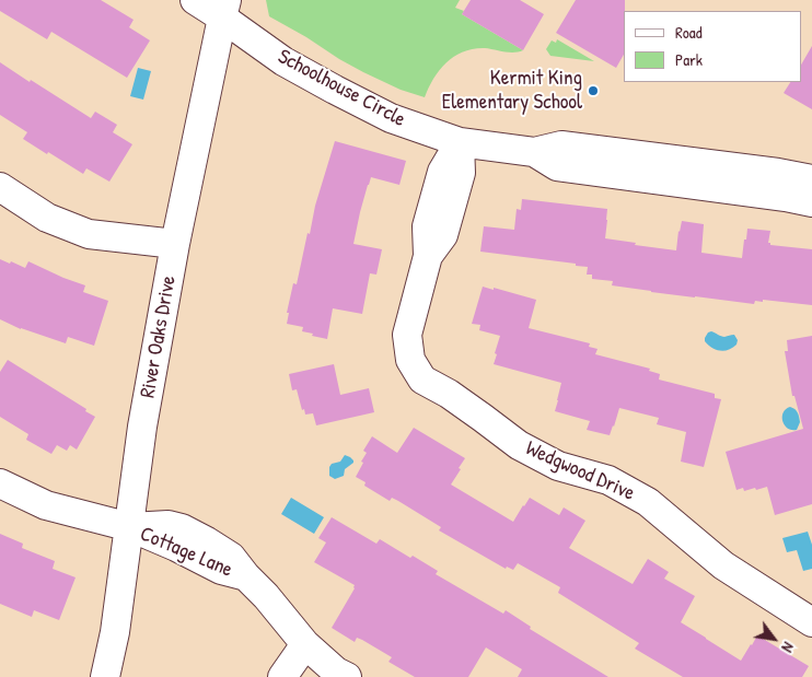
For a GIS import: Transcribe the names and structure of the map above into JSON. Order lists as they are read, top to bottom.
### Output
{
  "streets": {
    "street": [
      "Schoolhouse Circle",
      "River Oaks Drive",
      "Wedgwood Drive",
      "Cottage Lane"
    ]
  },
  "crossings": [
    ["Schoolhouse Circle", "River Oaks Drive"],
    ["Schoolhouse Circle", "Wedgwood Drive"],
    ["River Oaks Drive", "Cottage Lane"]
  ],
  "places": ["Kermit King Elementary School"],
  "legend": ["Road", "Park"],
  "north": "bottom right"
}
